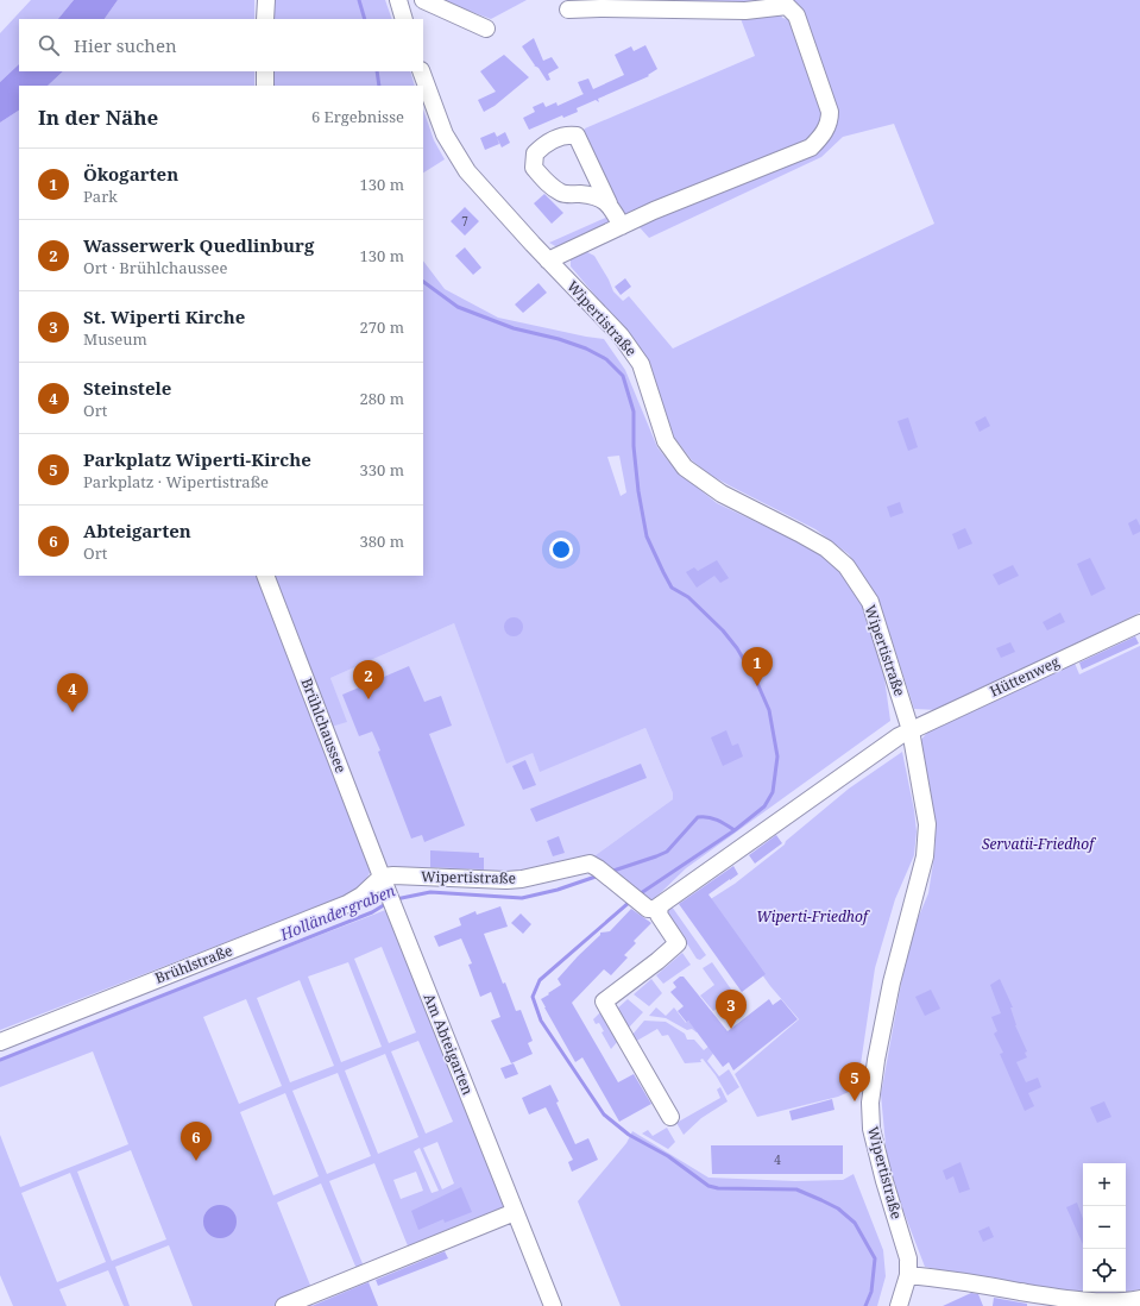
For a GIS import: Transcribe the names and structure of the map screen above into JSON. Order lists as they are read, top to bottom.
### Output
{
  "streets": {
    "street": [
      "Wipertistraße",
      "Hüttenweg",
      "Brühlchaussee",
      "Brühlstraße",
      "Am Abteigarten"
    ]
  },
  "crossings": [
    ["Wipertistraße", "Hüttenweg"],
    ["Wipertistraße", "Brühlchaussee"],
    ["Wipertistraße", "Brühlstraße"],
    ["Wipertistraße", "Am Abteigarten"],
    ["Brühlchaussee", "Brühlstraße"],
    ["Brühlchaussee", "Am Abteigarten"],
    ["Brühlstraße", "Am Abteigarten"]
  ],
  "water": ["Holländergraben"],
  "parks": ["Servatii-Friedhof", "Wiperti-Friedhof"],
  "house_numbers": ["7", "4"],
  "page": {
    "search": "Hier suchen",
    "heading": ["In der Nähe", "6 Ergebnisse"],
    "list": [
      {
        "mark": "1",
        "name": "Ökogarten",
        "note": "Park",
        "value": "130 m"
      },
      {
        "mark": "2",
        "name": "Wasserwerk Quedlinburg",
        "note": "Ort · Brühlchaussee",
        "value": "130 m"
      },
      {
        "mark": "3",
        "name": "St. Wiperti Kirche",
        "note": "Museum",
        "value": "270 m"
      },
      {
        "mark": "4",
        "name": "Steinstele",
        "note": "Ort",
        "value": "280 m"
      },
      {
        "mark": "5",
        "name": "Parkplatz Wiperti-Kirche",
        "note": "Parkplatz · Wipertistraße",
        "value": "330 m"
      },
      {
        "mark": "6",
        "name": "Abteigarten",
        "note": "Ort",
        "value": "380 m"
      }
    ],
    "pins": [
      "1",
      "2",
      "4",
      "3",
      "5",
      "6"
    ],
    "map_buttons": ["+", "−"]
  }
}
